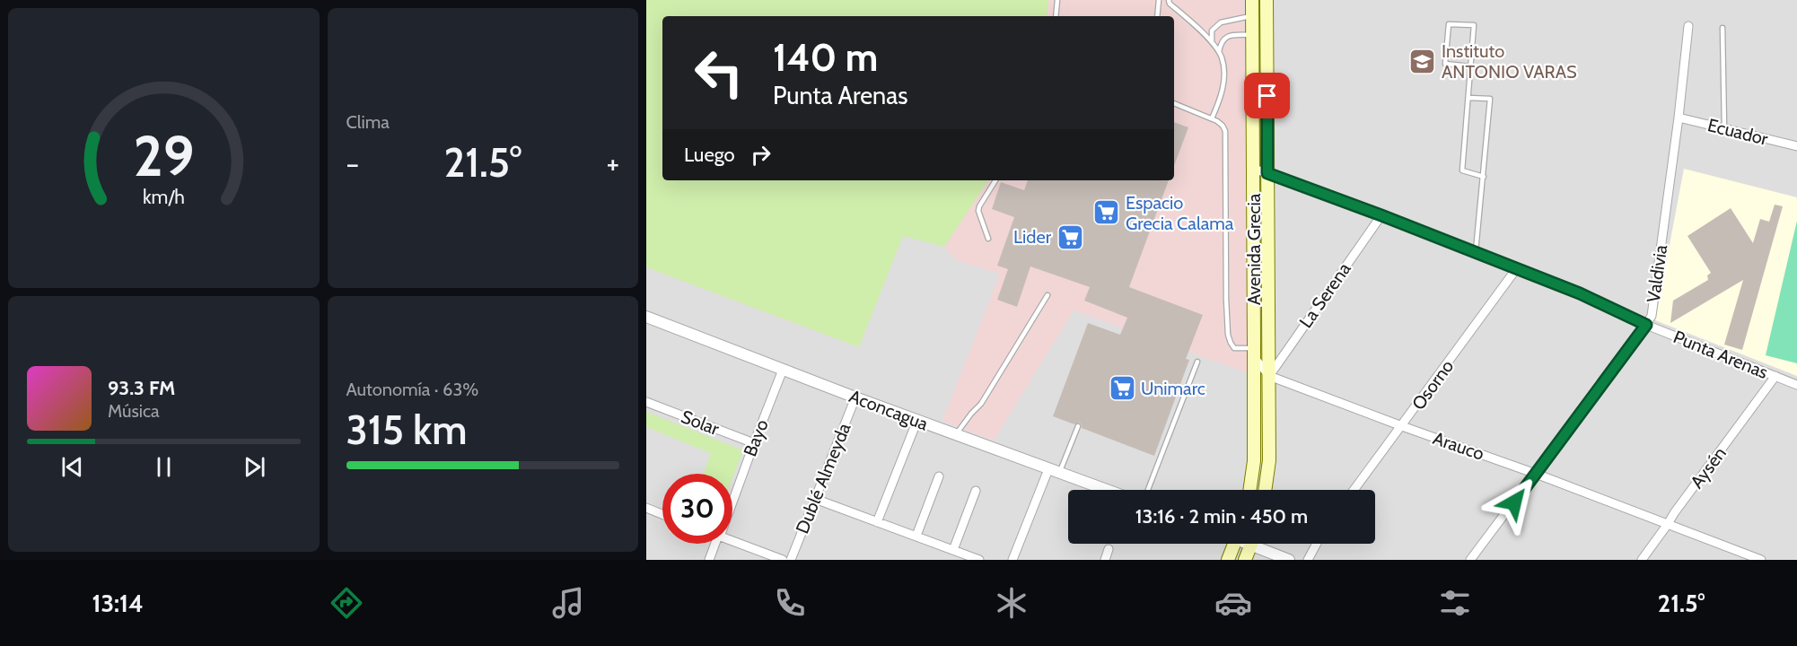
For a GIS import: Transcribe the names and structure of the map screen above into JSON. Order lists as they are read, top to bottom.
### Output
{
  "streets": {
    "main road": ["Avenida Grecia"],
    "street": [
      "Ecuador",
      "Valdivia",
      "La Serena",
      "Punta Arenas",
      "Osorno",
      "Aconcagua",
      "Solar",
      "Bayo",
      "Arauco",
      "Aysén",
      "Dublé Almeyda"
    ]
  },
  "crossings": [
    ["Ecuador", "Valdivia"],
    ["Avenida Grecia", "La Serena"],
    ["Avenida Grecia", "Punta Arenas"],
    ["Avenida Grecia", "Arauco"],
    ["Valdivia", "Punta Arenas"],
    ["Valdivia", "Arauco"],
    ["La Serena", "Punta Arenas"],
    ["La Serena", "Arauco"],
    ["Punta Arenas", "Osorno"],
    ["Punta Arenas", "Aysén"],
    ["Osorno", "Arauco"],
    ["Aconcagua", "Bayo"],
    ["Aconcagua", "Dublé Almeyda"],
    ["Solar", "Bayo"],
    ["Arauco", "Aysén"]
  ],
  "places": {
    "school or university": ["Instituto ANTONIO VARAS"],
    "supermarket": ["Espacio Grecia Calama", "Lider", "Unimarc"]
  },
  "page": {
    "tile": [
      "Clima",
      ["Autonomía · 63%", "315 km"]
    ],
    "turn": ["140 m", "Punta Arenas"],
    "then": "Luego",
    "heat": ["−", "21.5°", "+"],
    "song": ["93.3 FM", "Música"],
    "limit": "30",
    "trip": "13:16 · 2 min · 450 m",
    "tabs": ["13:14", "21.5°"],
    "gauge": ["29", "km/h"]
  }
}
